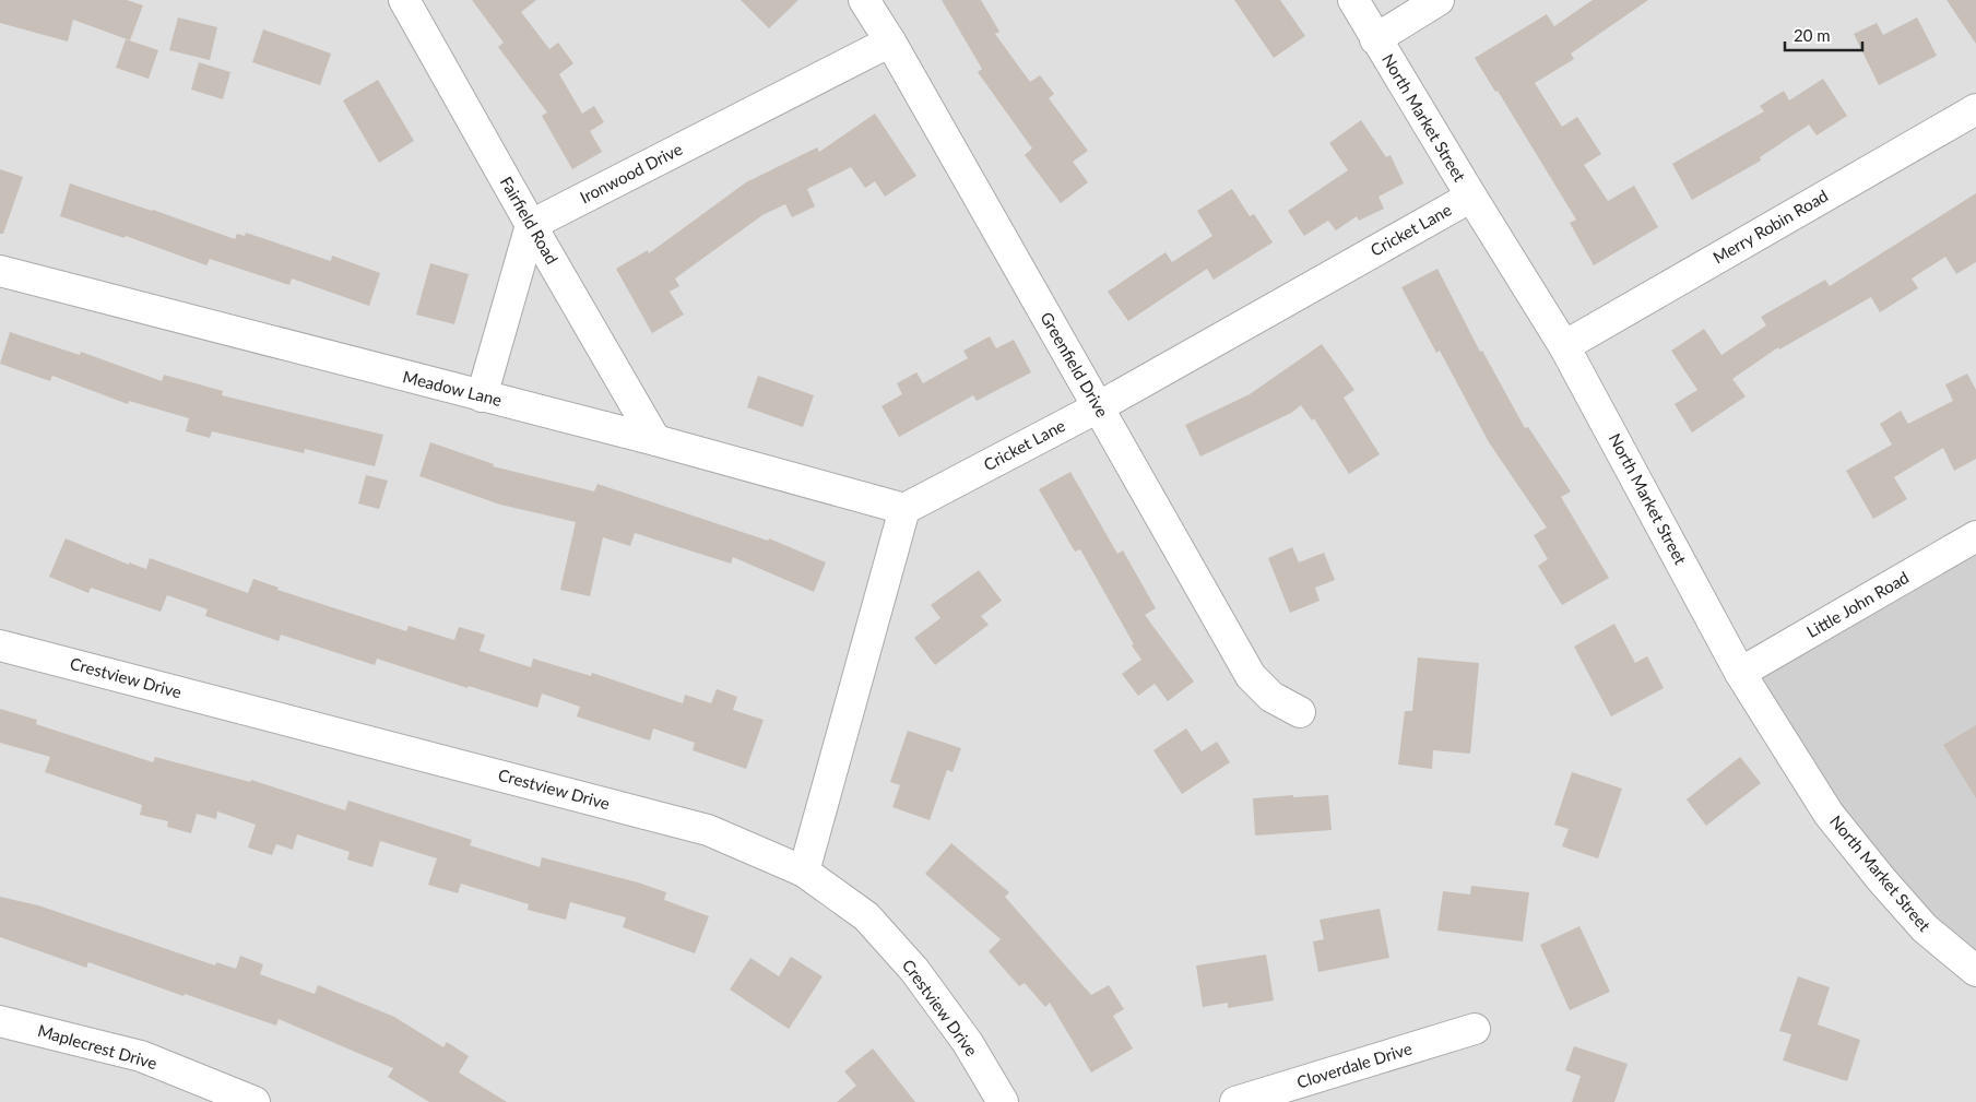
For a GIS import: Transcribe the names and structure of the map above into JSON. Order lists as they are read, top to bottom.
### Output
{
  "streets": {
    "street": [
      "North Market Street",
      "Ironwood Drive",
      "Fairfield Road",
      "Merry Robin Road",
      "Cricket Lane",
      "Greenfield Drive",
      "Meadow Lane",
      "Little John Road",
      "Crestview Drive",
      "Maplecrest Drive",
      "Cloverdale Drive"
    ]
  },
  "crossings": [
    ["North Market Street", "Merry Robin Road"],
    ["North Market Street", "Cricket Lane"],
    ["North Market Street", "Little John Road"],
    ["Ironwood Drive", "Fairfield Road"],
    ["Ironwood Drive", "Greenfield Drive"],
    ["Fairfield Road", "Meadow Lane"],
    ["Cricket Lane", "Greenfield Drive"],
    ["Cricket Lane", "Meadow Lane"]
  ],
  "scale_bar": "20 m"
}
